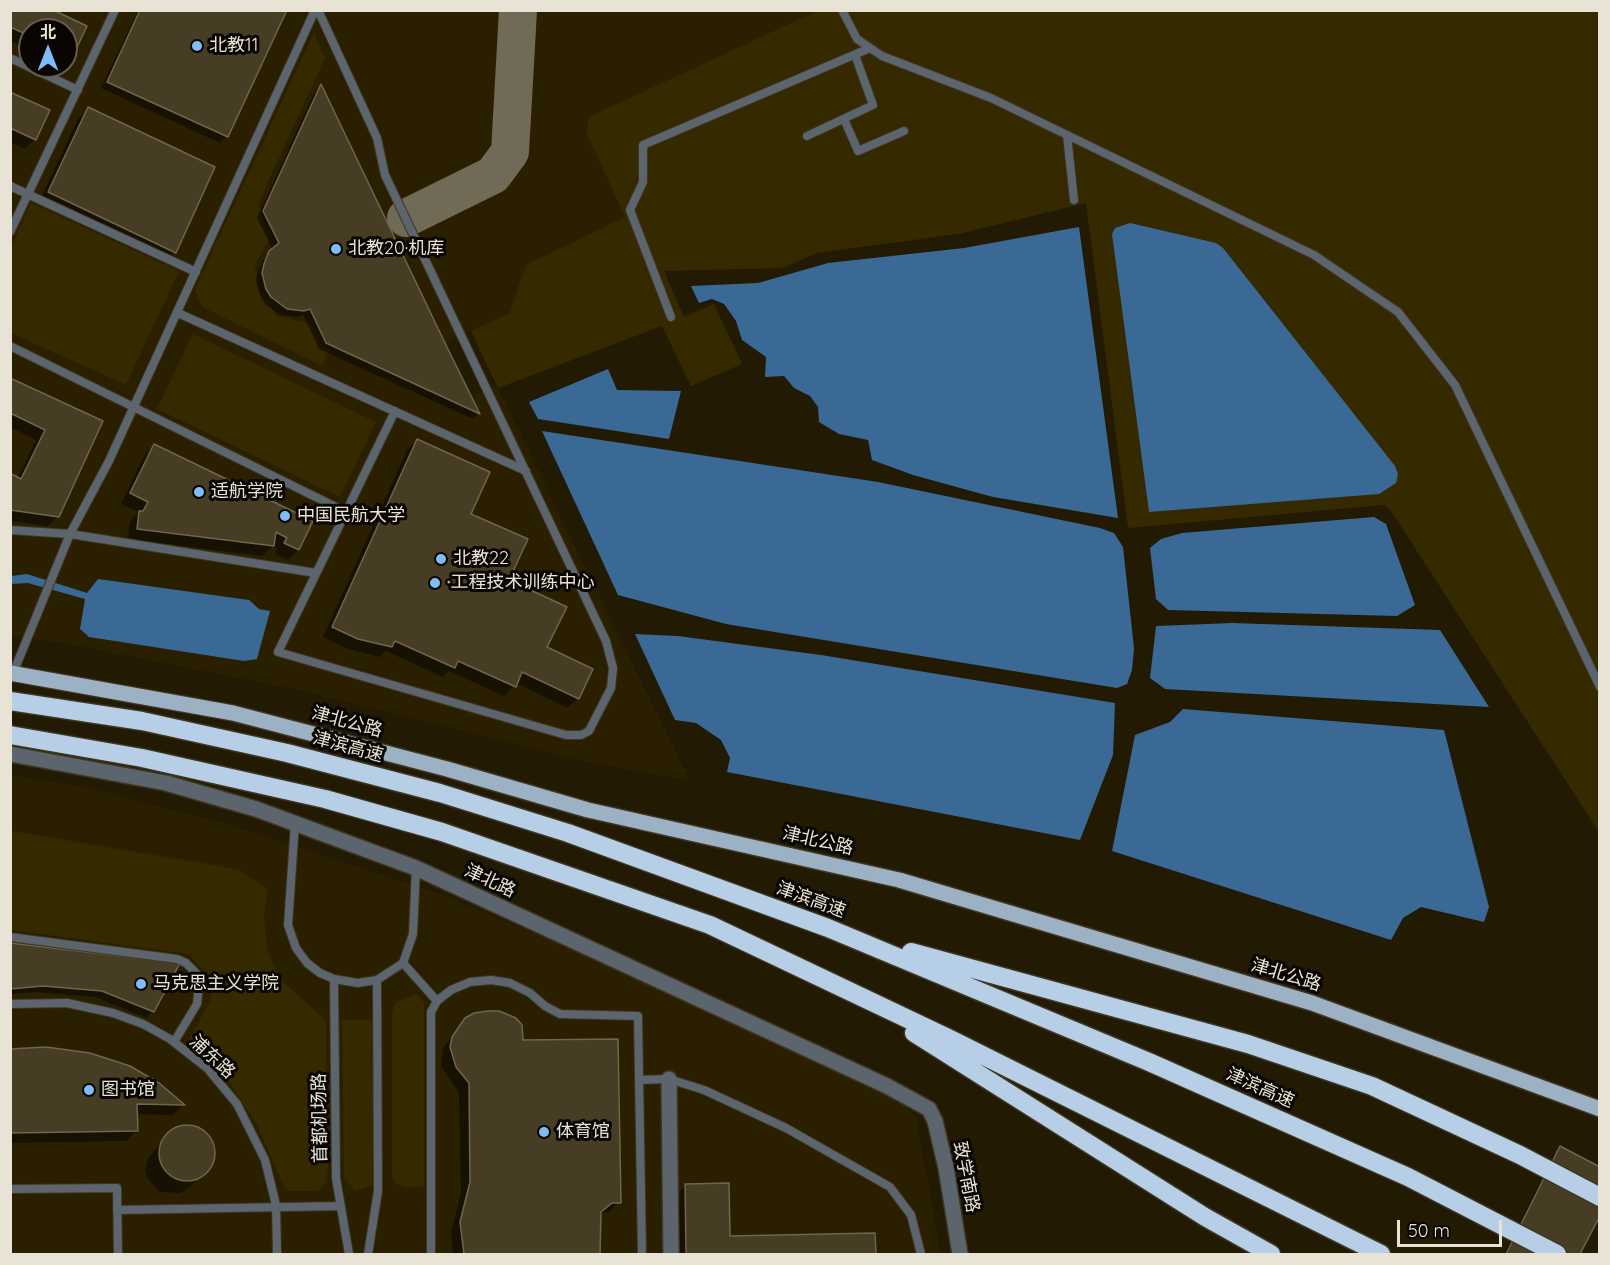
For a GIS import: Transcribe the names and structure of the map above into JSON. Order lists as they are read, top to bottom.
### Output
{
  "streets": {
    "highway": ["津滨高速"],
    "main road": ["津北公路"],
    "street": ["津北路", "致学南路"],
    "lane": ["浦东路", "首都机场路"]
  },
  "crossings": [
    ["津北路", "致学南路"]
  ],
  "places": [
    "北教11",
    "北教20·机库",
    "适航学院",
    "中国民航大学",
    "北教22",
    "·工程技术训练中心",
    "马克思主义学院",
    "图书馆",
    "体育馆"
  ],
  "scale_bar": "50 m",
  "north": "top"
}
